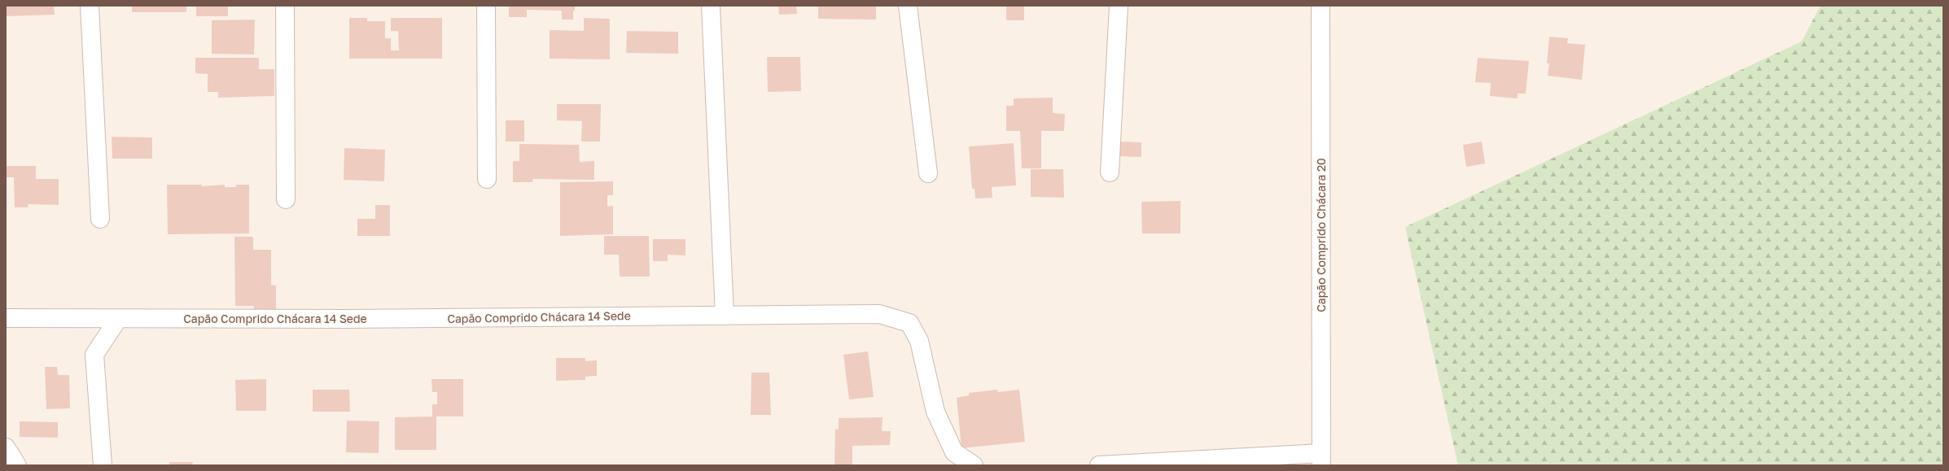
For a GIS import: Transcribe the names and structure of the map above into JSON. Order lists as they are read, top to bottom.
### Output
{
  "streets": {
    "street": ["Capão Comprido Chácara 20", "Capão Comprido Chácara 14 Sede"]
  }
}
